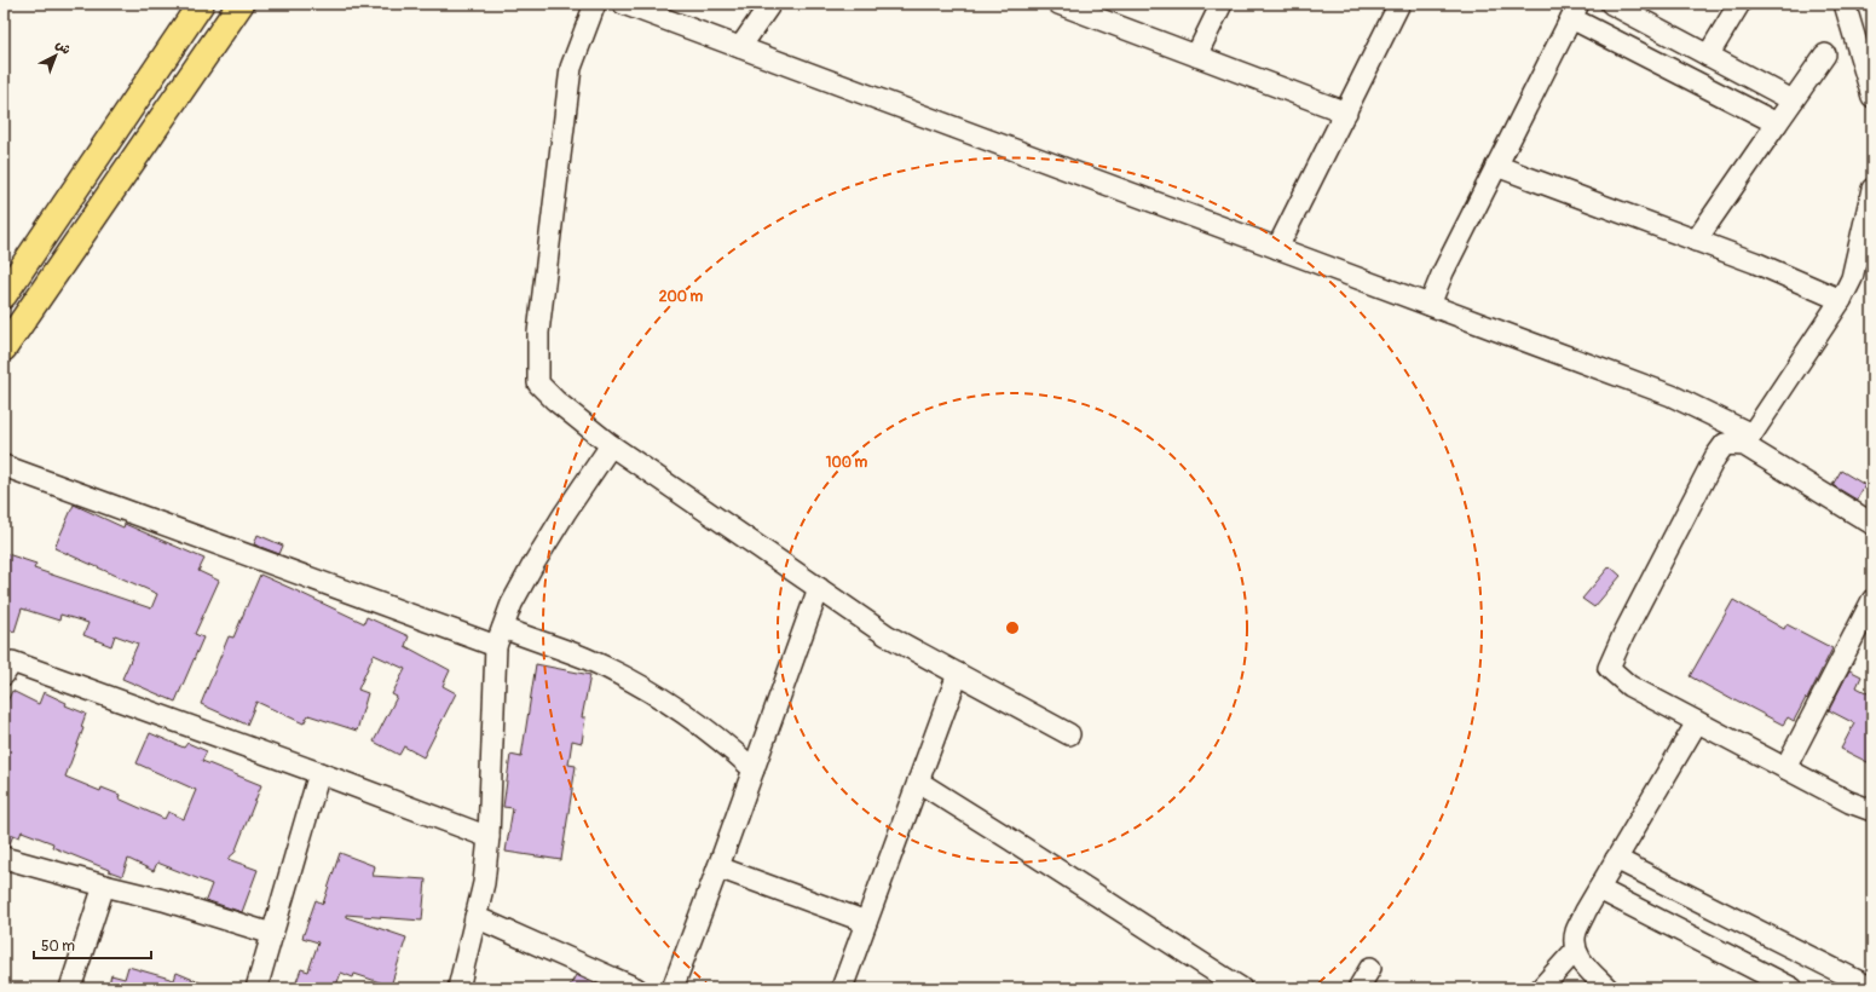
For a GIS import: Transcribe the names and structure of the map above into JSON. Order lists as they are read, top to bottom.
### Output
{
  "scale_bar": "50 m",
  "north": "top right",
  "rings": ["200 m", "100 m"]
}
